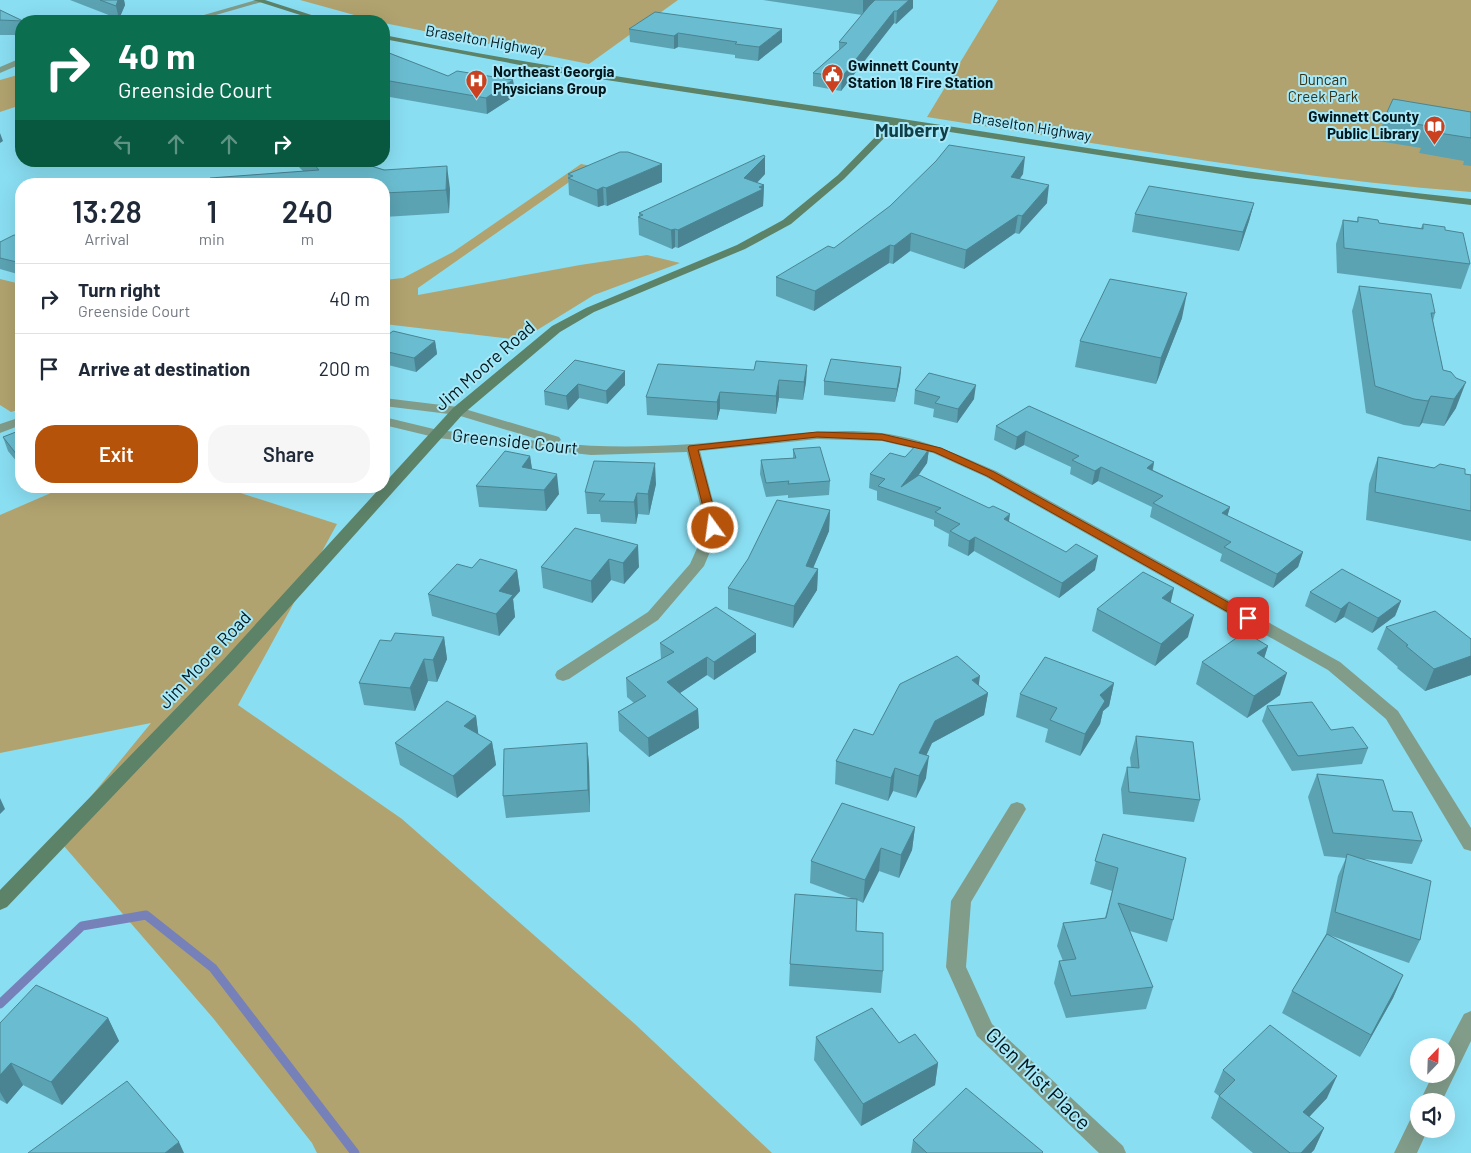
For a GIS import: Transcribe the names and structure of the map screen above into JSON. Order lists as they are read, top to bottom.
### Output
{
  "streets": {
    "main road": ["Braselton Highway", "Jim Moore Road"],
    "street": ["Greenside Court", "Glen Mist Place"]
  },
  "crossings": [
    ["Braselton Highway", "Jim Moore Road"],
    ["Jim Moore Road", "Greenside Court"]
  ],
  "districts": ["Mulberry"],
  "parks": ["Duncan Creek Park"],
  "places": {
    "public building": ["Gwinnett County Station 18 Fire Station"],
    "hospital": ["Northeast Georgia Physicians Group"],
    "library": ["Gwinnett County Public Library"]
  },
  "north": "top right",
  "page": {
    "turn": ["40 m", "Greenside Court"],
    "eta": [
      "13:28",
      "Arrival",
      "1",
      "min",
      "240",
      "m"
    ],
    "list": [
      {
        "name": "Turn right",
        "note": "Greenside Court",
        "value": "40 m"
      },
      {
        "name": "Arrive at destination",
        "value": "200 m"
      }
    ],
    "buttons": ["Exit", "Share"]
  }
}
